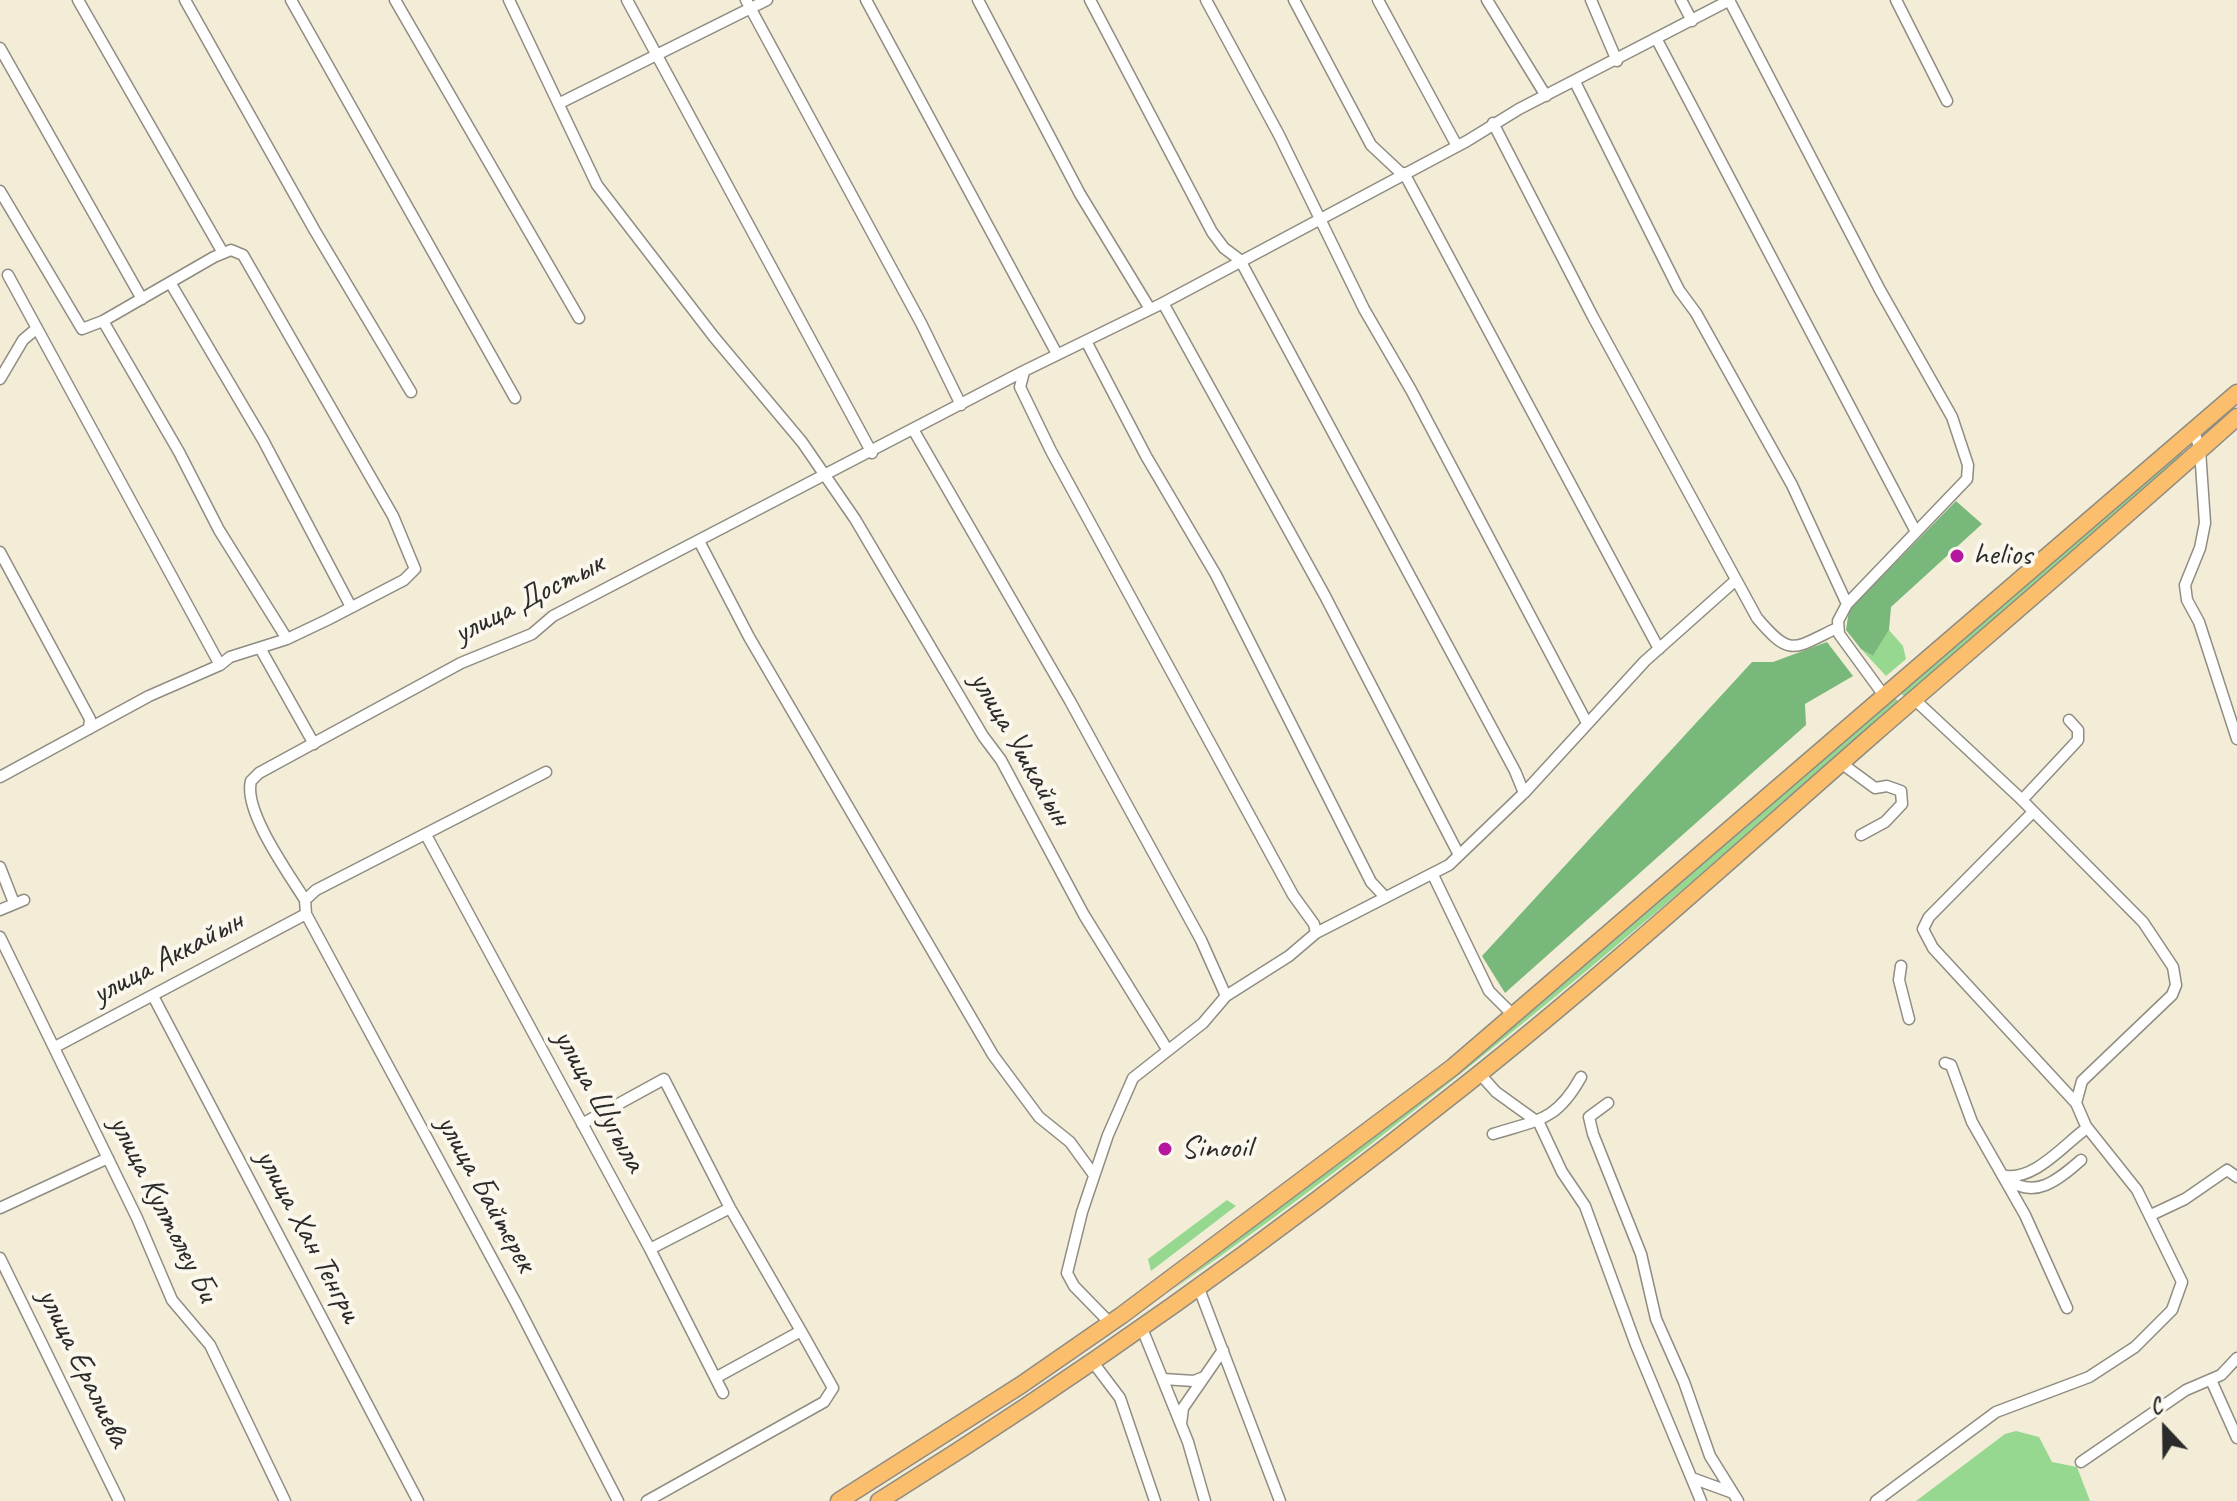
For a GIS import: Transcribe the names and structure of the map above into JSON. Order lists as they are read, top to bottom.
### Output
{
  "streets": {
    "street": [
      "улица Достык",
      "улица Ушкайын",
      "улица Аккайын",
      "улица Шугыла",
      "улица Байтерек",
      "улица Култолеу Би",
      "улица Хан Тенгри",
      "улица Ералиева"
    ]
  },
  "crossings": [
    ["улица Достык", "улица Ушкайын"],
    ["улица Аккайын", "улица Байтерек"],
    ["улица Аккайын", "улица Култолеу Би"],
    ["улица Аккайын", "улица Хан Тенгри"]
  ],
  "places": ["helios", "Sinooil"],
  "north": "top"
}
